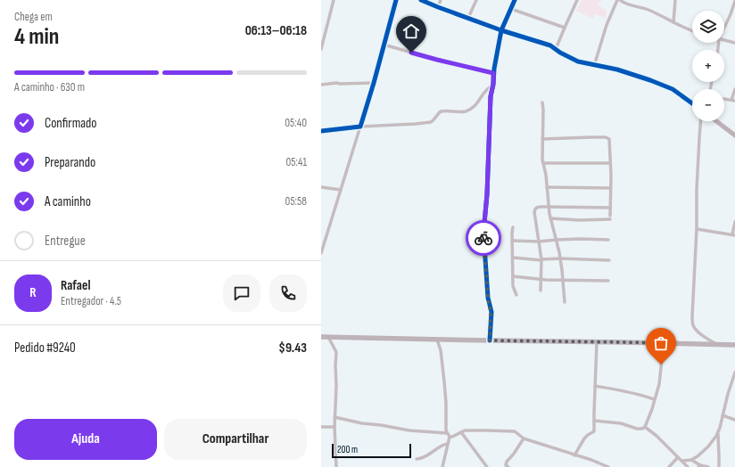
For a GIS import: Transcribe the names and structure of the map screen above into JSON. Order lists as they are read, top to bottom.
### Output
{
  "scale_bar": "200 m",
  "page": {
    "heading": ["4 min", "Chega em", "06:13–06:18"],
    "panel": [
      "Rafael",
      "Entregador · 4.5",
      "Pedido #9240",
      "$9.43"
    ],
    "map_buttons": ["+", "−"],
    "bar": "A caminho · 630 m",
    "list": [
      ["Confirmado", "05:40"],
      ["Preparando", "05:41"],
      ["A caminho", "05:58"],
      "Entregue"
    ],
    "round": "R",
    "buttons": ["Ajuda", "Compartilhar"],
    "scale": "200 m"
  }
}
